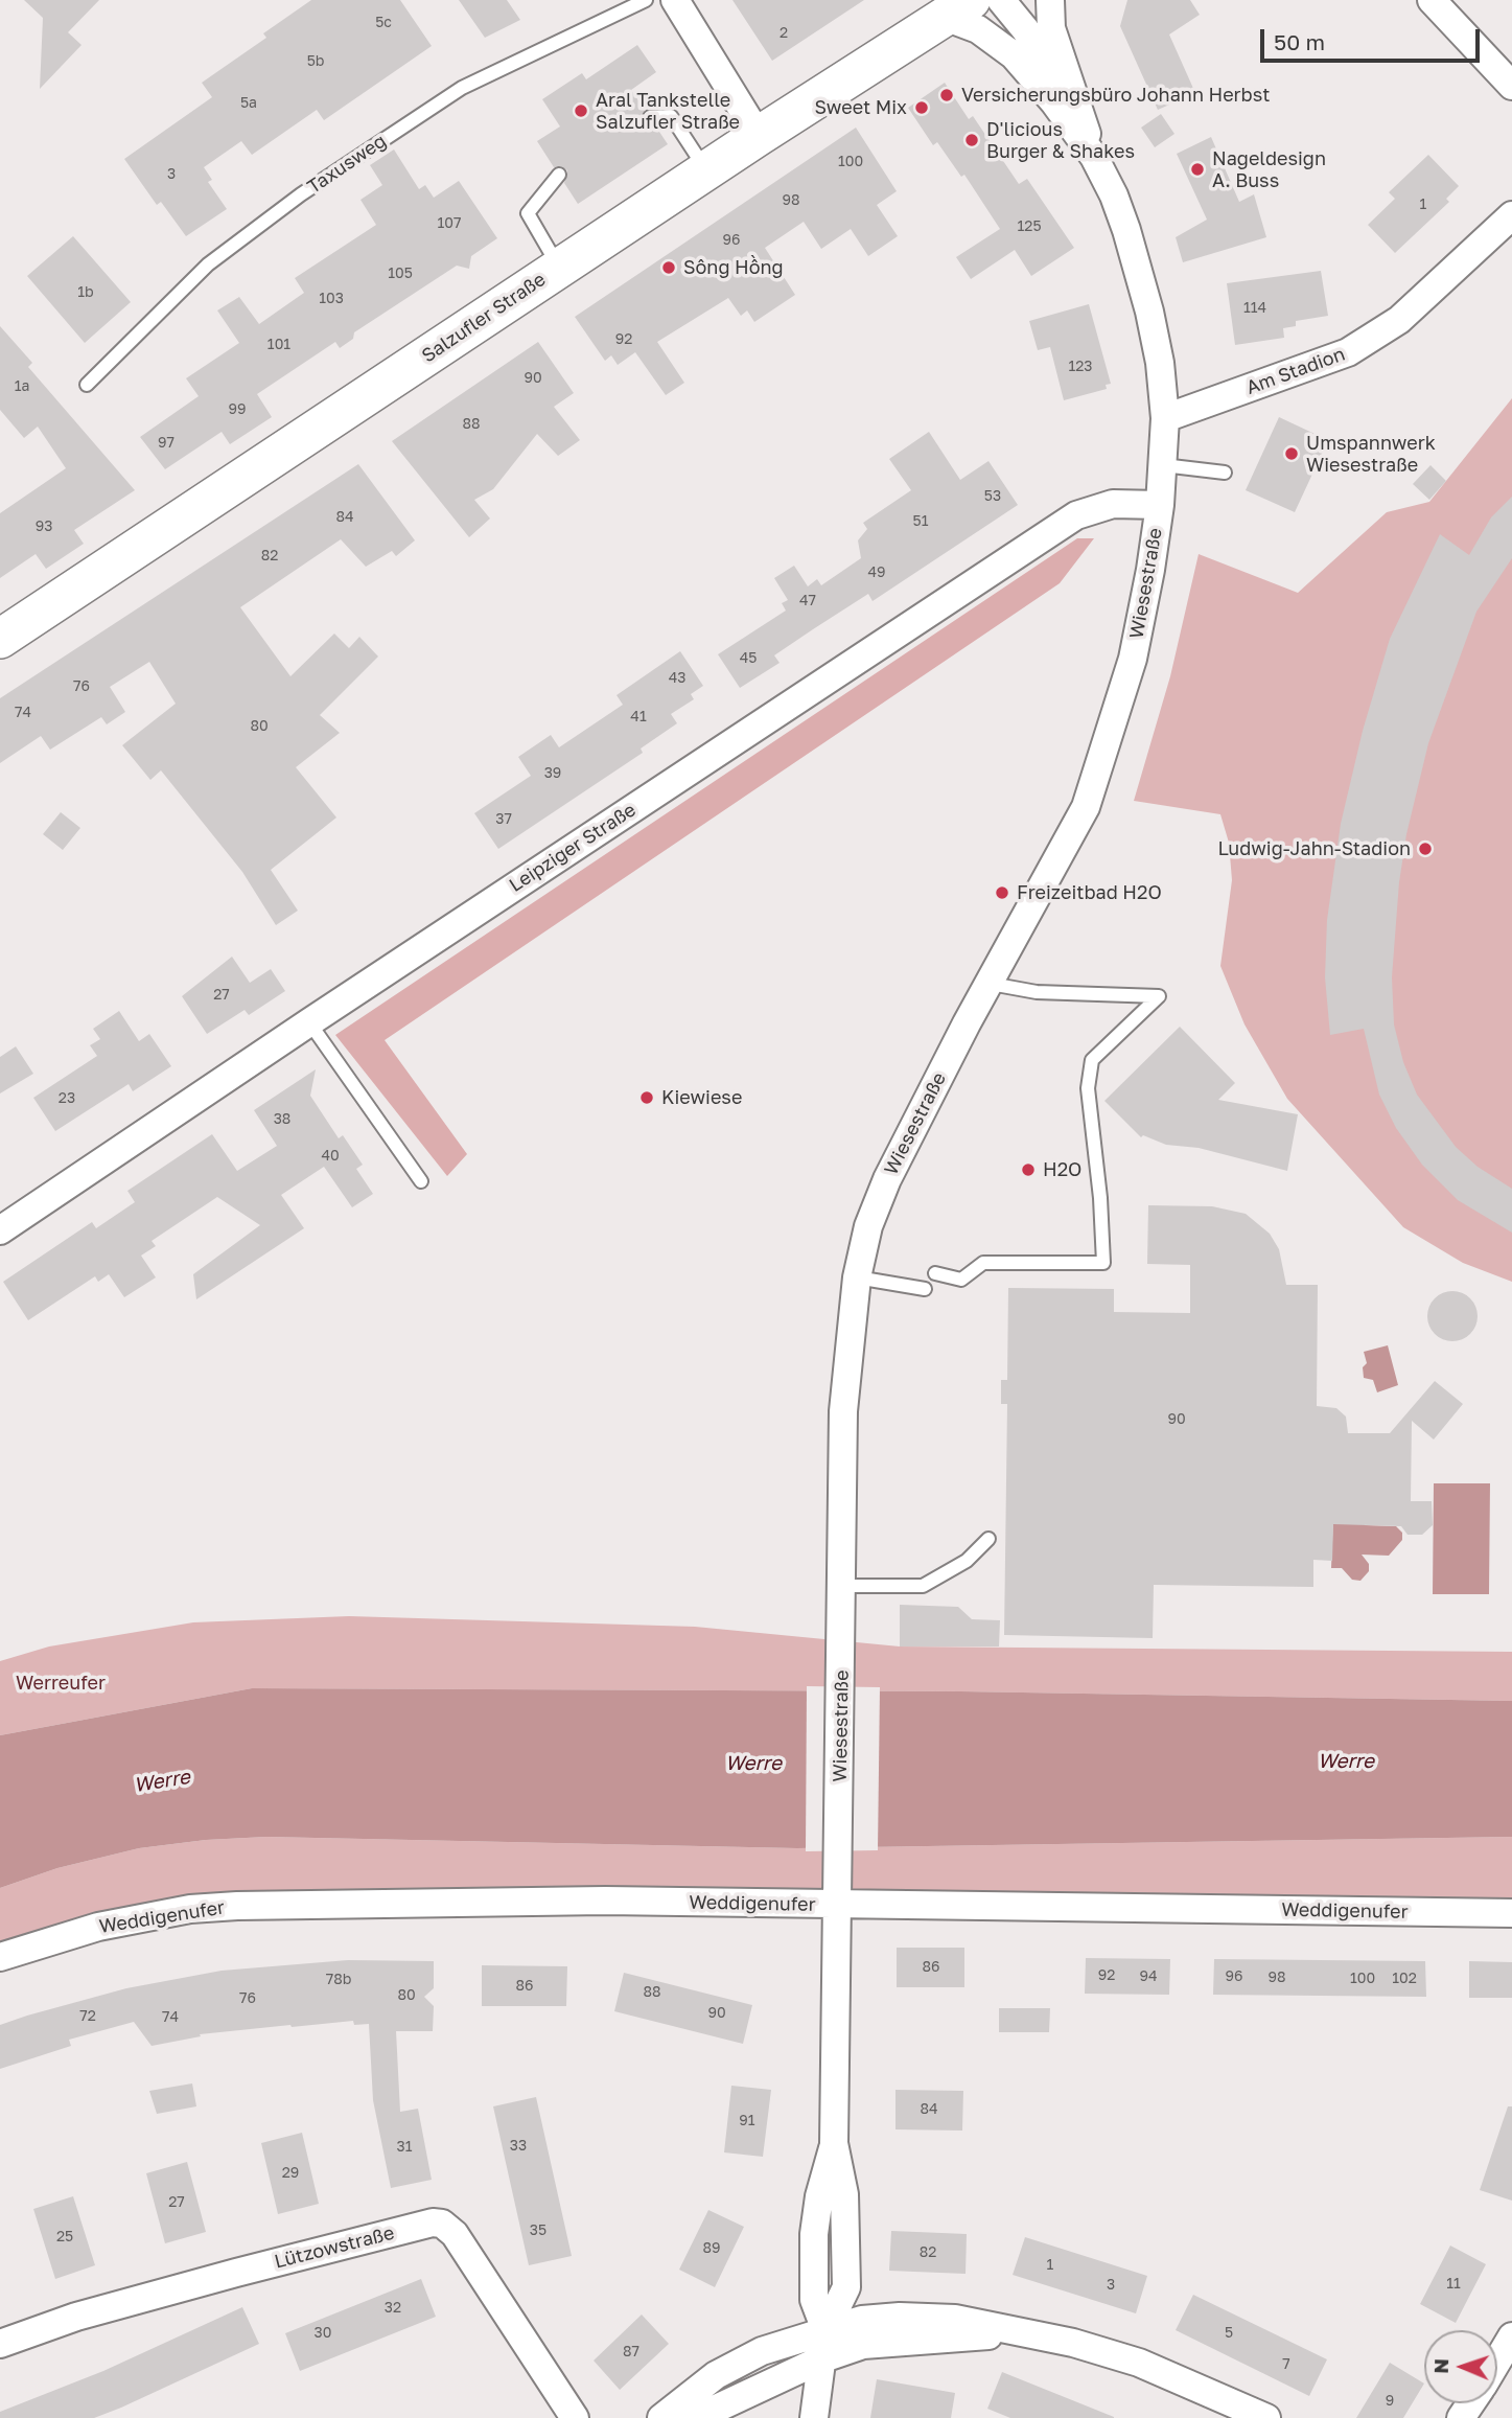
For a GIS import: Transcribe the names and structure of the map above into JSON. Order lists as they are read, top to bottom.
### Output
{
  "streets": {
    "main road": ["Salzufler Straße"],
    "street": [
      "Am Stadion",
      "Wiesestraße",
      "Leipziger Straße",
      "Weddigenufer",
      "Lützowstraße"
    ],
    "lane": ["Taxusweg"]
  },
  "crossings": [
    ["Salzufler Straße", "Wiesestraße"],
    ["Am Stadion", "Wiesestraße"],
    ["Wiesestraße", "Leipziger Straße"],
    ["Wiesestraße", "Weddigenufer"]
  ],
  "water": ["Werre"],
  "parks": ["Werreufer"],
  "places": [
    "Versicherungsbüro Johann Herbst",
    "Sweet Mix",
    "Aral Tankstelle Salzufler Straße",
    "D'licious Burger & Shakes",
    "Nageldesign A. Buss",
    "Sông Hồng",
    "Umspannwerk Wiesestraße",
    "Ludwig-Jahn-Stadion",
    "Freizeitbad H2O",
    "Kiewiese",
    "H2O"
  ],
  "house_numbers": [
    "5c",
    "2",
    "5b",
    "5a",
    "100",
    "3",
    "98",
    "1",
    "107",
    "125",
    "96",
    "105",
    "1b",
    "103",
    "114",
    "92",
    "101",
    "123",
    "90",
    "1a",
    "99",
    "88",
    "97",
    "53",
    "84",
    "51",
    "93",
    "82",
    "49",
    "47",
    "45",
    "43",
    "76",
    "74",
    "41",
    "80",
    "39",
    "37",
    "27",
    "23",
    "38",
    "40",
    "90",
    "86",
    "92",
    "94",
    "96",
    "98",
    "100",
    "102",
    "78b",
    "86",
    "88",
    "80",
    "76",
    "90",
    "72",
    "74",
    "84",
    "91",
    "33",
    "31",
    "29",
    "27",
    "35",
    "25",
    "89",
    "82",
    "1",
    "11",
    "3",
    "32",
    "30",
    "5",
    "87",
    "7",
    "9"
  ],
  "scale_bar": "50 m",
  "north": "left"
}
